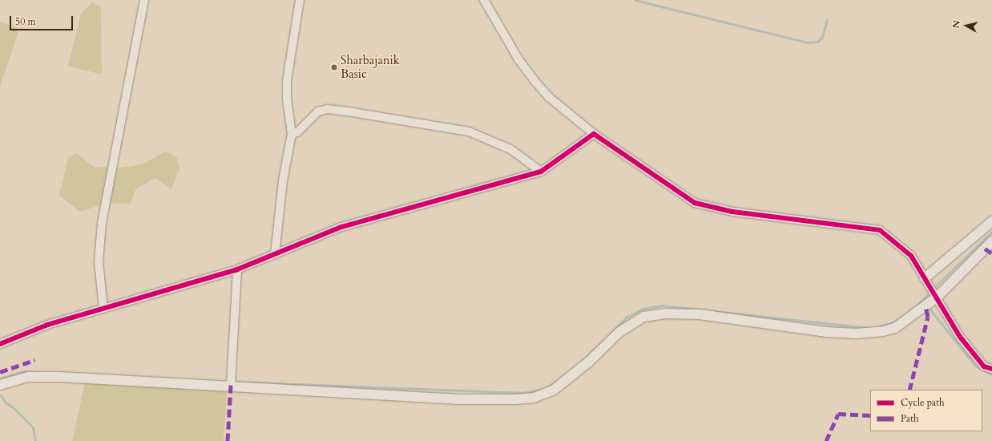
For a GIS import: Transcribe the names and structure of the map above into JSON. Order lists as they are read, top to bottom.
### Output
{
  "places": ["Sharbajanik Basic"],
  "legend": ["Cycle path", "Path"],
  "scale_bar": "50 m",
  "north": "left"
}
